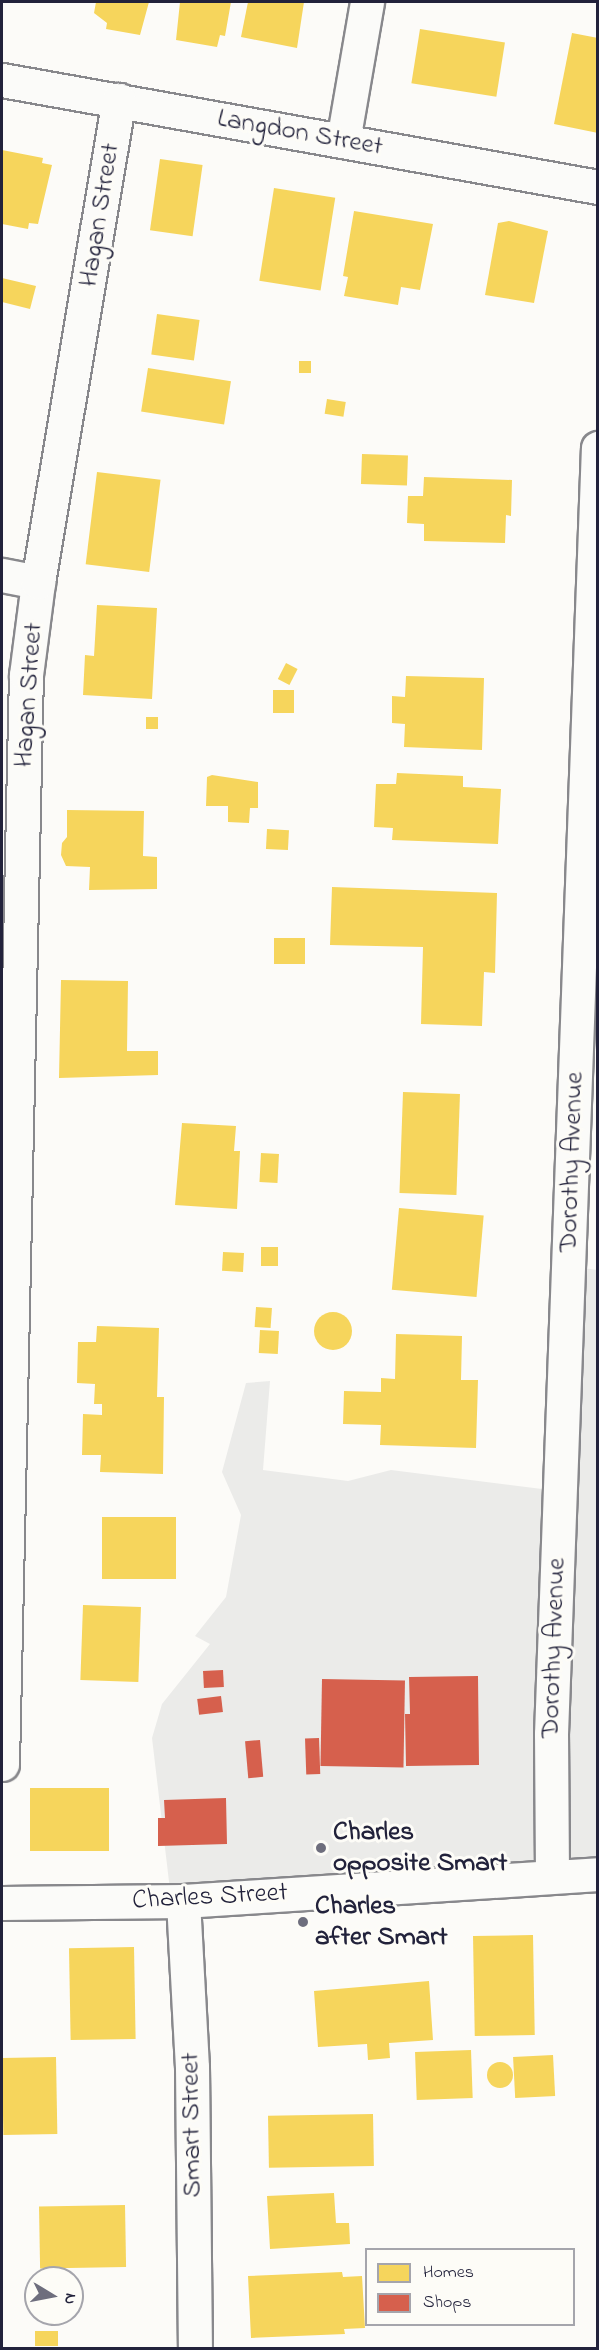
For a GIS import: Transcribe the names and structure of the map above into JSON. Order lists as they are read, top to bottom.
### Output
{
  "streets": {
    "street": [
      "Langdon Street",
      "Hagan Street",
      "Dorothy Avenue",
      "Charles Street",
      "Smart Street"
    ]
  },
  "crossings": [
    ["Langdon Street", "Hagan Street"],
    ["Dorothy Avenue", "Charles Street"],
    ["Charles Street", "Smart Street"]
  ],
  "places": ["Charles opposite Smart", "Charles after Smart"],
  "legend": ["Homes", "Shops"],
  "north": "right"
}
